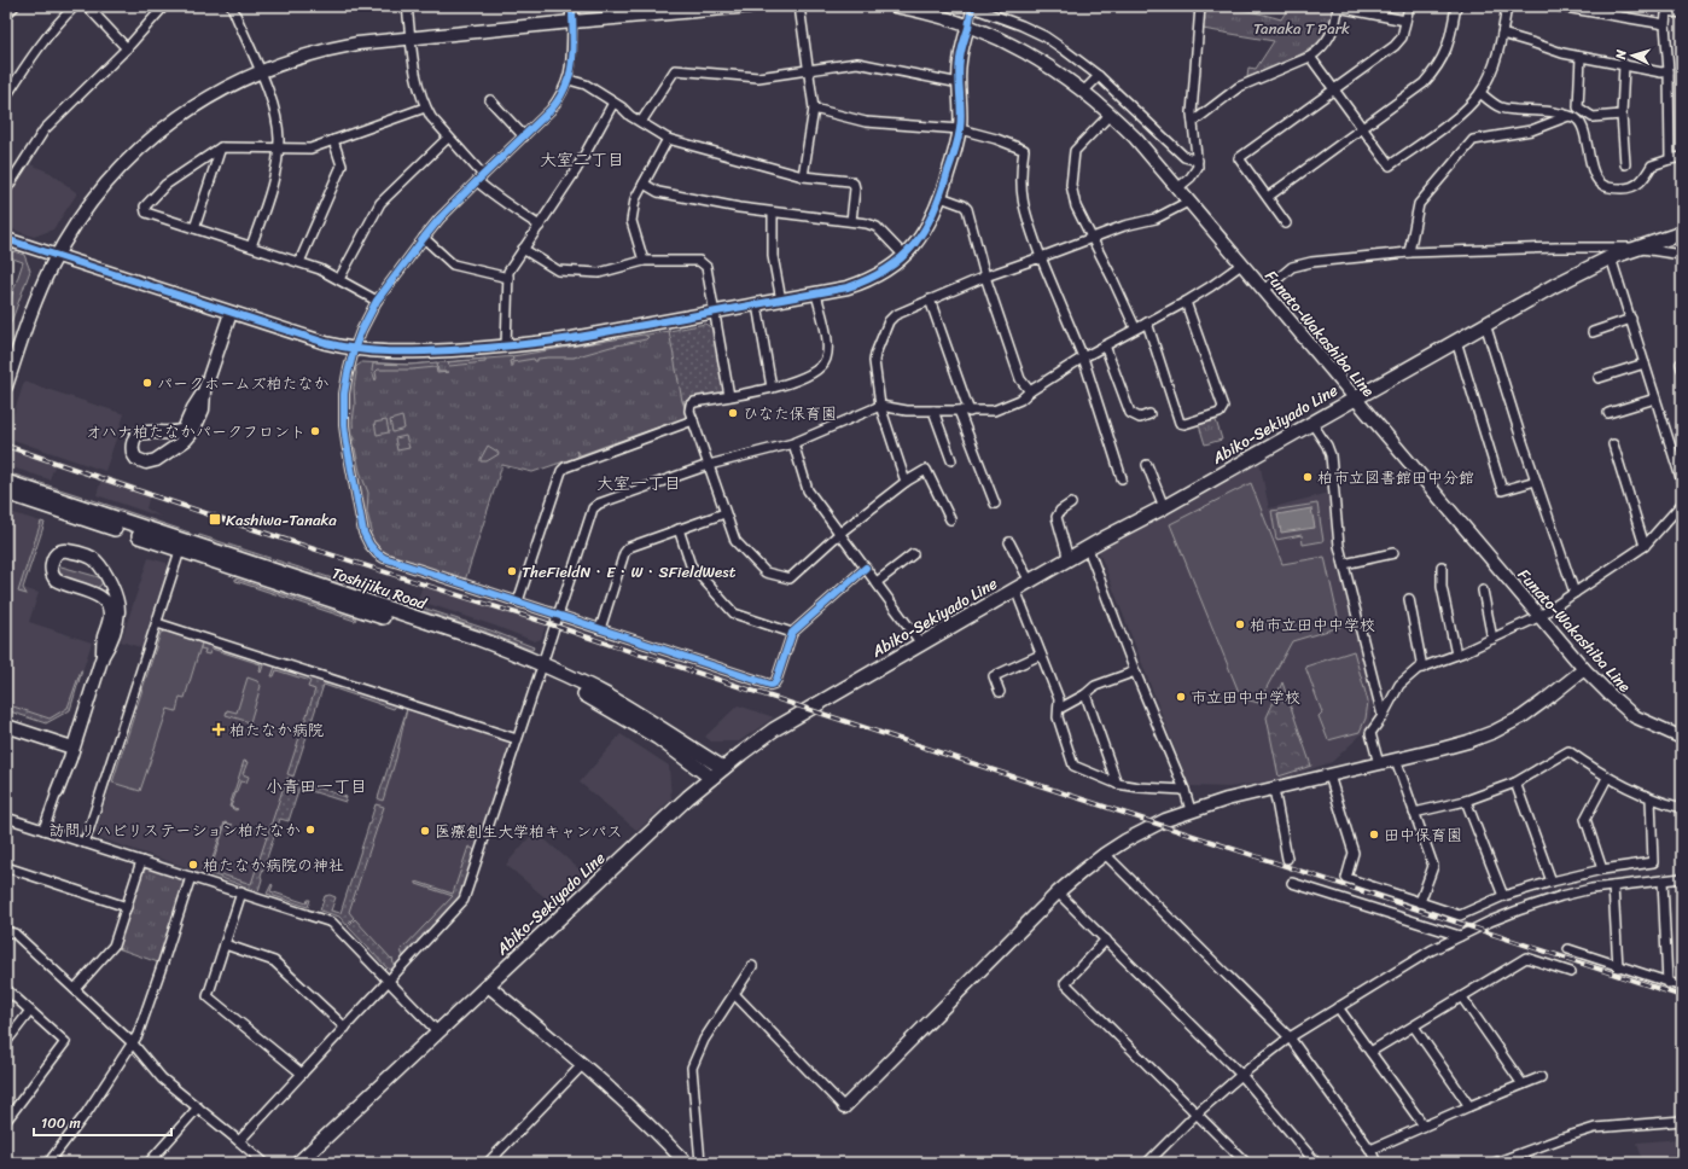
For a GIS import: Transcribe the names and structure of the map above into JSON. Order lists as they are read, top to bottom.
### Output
{
  "streets": {
    "main road": ["Abiko-Sekiyado Line", "Toshijiku Road"],
    "street": ["Funato-Wakashiba Line"]
  },
  "crossings": [
    ["Funato-Wakashiba Line", "Abiko-Sekiyado Line"],
    ["Abiko-Sekiyado Line", "Toshijiku Road"]
  ],
  "districts": ["大室二丁目", "大室一丁目", "小青田一丁目"],
  "parks": ["Tanaka T Park"],
  "places": {
    "other": [
      "パークホームズ柏たなか",
      "ひなた保育園",
      "オハナ柏たなかパークフロント",
      "柏市立図書館田中分館",
      "TheFieldN・E・W・SFieldWest",
      "柏市立田中中学校",
      "市立田中中学校",
      "訪問リハビリステーション柏たなか",
      "医療創生大学柏キャンパス",
      "田中保育園",
      "柏たなか病院の神社"
    ],
    "transit": ["Kashiwa-Tanaka"],
    "health": ["柏たなか病院"]
  },
  "scale_bar": "100 m",
  "north": "left"
}
